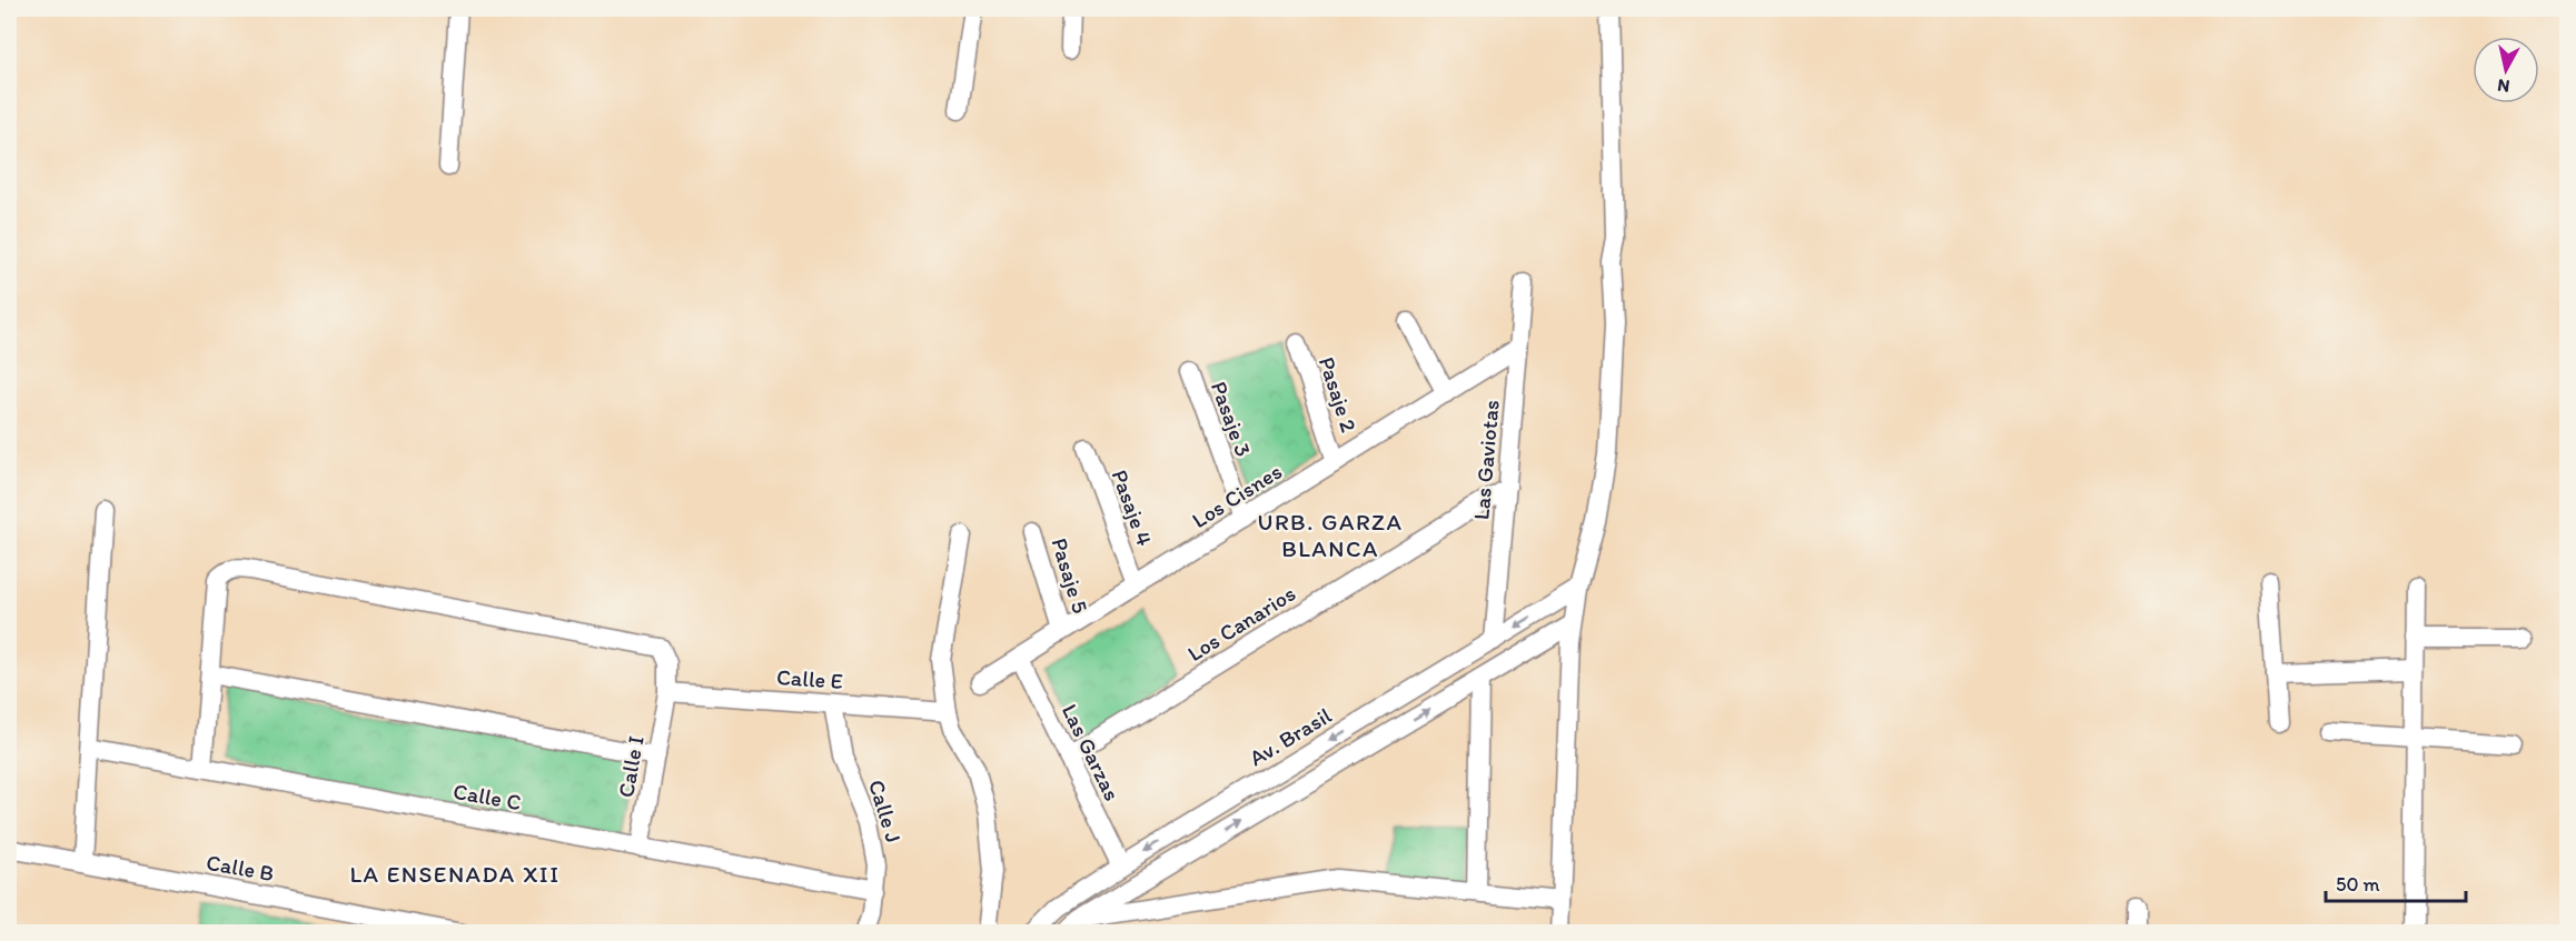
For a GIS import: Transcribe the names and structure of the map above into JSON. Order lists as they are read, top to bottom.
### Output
{
  "streets": {
    "street": [
      "Pasaje 2",
      "Pasaje 3",
      "Las Gaviotas",
      "Los Cisnes",
      "Pasaje 4",
      "Pasaje 5",
      "Los Canarios",
      "Calle E",
      "Av. Brasil",
      "Las Garzas",
      "Calle I",
      "Calle C",
      "Calle J",
      "Calle B"
    ]
  },
  "crossings": [
    ["Pasaje 2", "Los Cisnes"],
    ["Pasaje 3", "Los Cisnes"],
    ["Las Gaviotas", "Los Cisnes"],
    ["Las Gaviotas", "Los Canarios"],
    ["Las Gaviotas", "Av. Brasil"],
    ["Los Cisnes", "Pasaje 4"],
    ["Los Cisnes", "Pasaje 5"],
    ["Los Cisnes", "Las Garzas"],
    ["Los Canarios", "Las Garzas"],
    ["Calle E", "Calle I"],
    ["Calle E", "Calle J"],
    ["Av. Brasil", "Las Garzas"],
    ["Calle I", "Calle C"],
    ["Calle C", "Calle J"]
  ],
  "districts": ["URB. GARZA BLANCA", "LA ENSENADA XII"],
  "scale_bar": "50 m",
  "north": "bottom"
}
